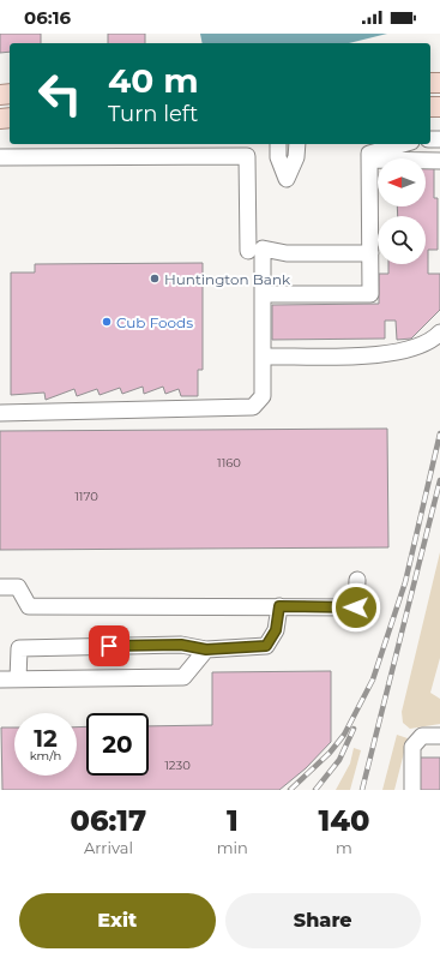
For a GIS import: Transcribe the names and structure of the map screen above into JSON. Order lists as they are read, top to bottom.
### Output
{
  "places": ["Huntington Bank", "Cub Foods"],
  "house_numbers": ["1160", "1170", "1230"],
  "north": "left",
  "page": {
    "status": "06:16",
    "turn": ["40 m", "Turn left"],
    "speed": "12 km/h",
    "limit": "20",
    "eta": [
      "06:17",
      "Arrival",
      "1",
      "min",
      "140",
      "m"
    ],
    "buttons": ["Exit", "Share"]
  }
}
